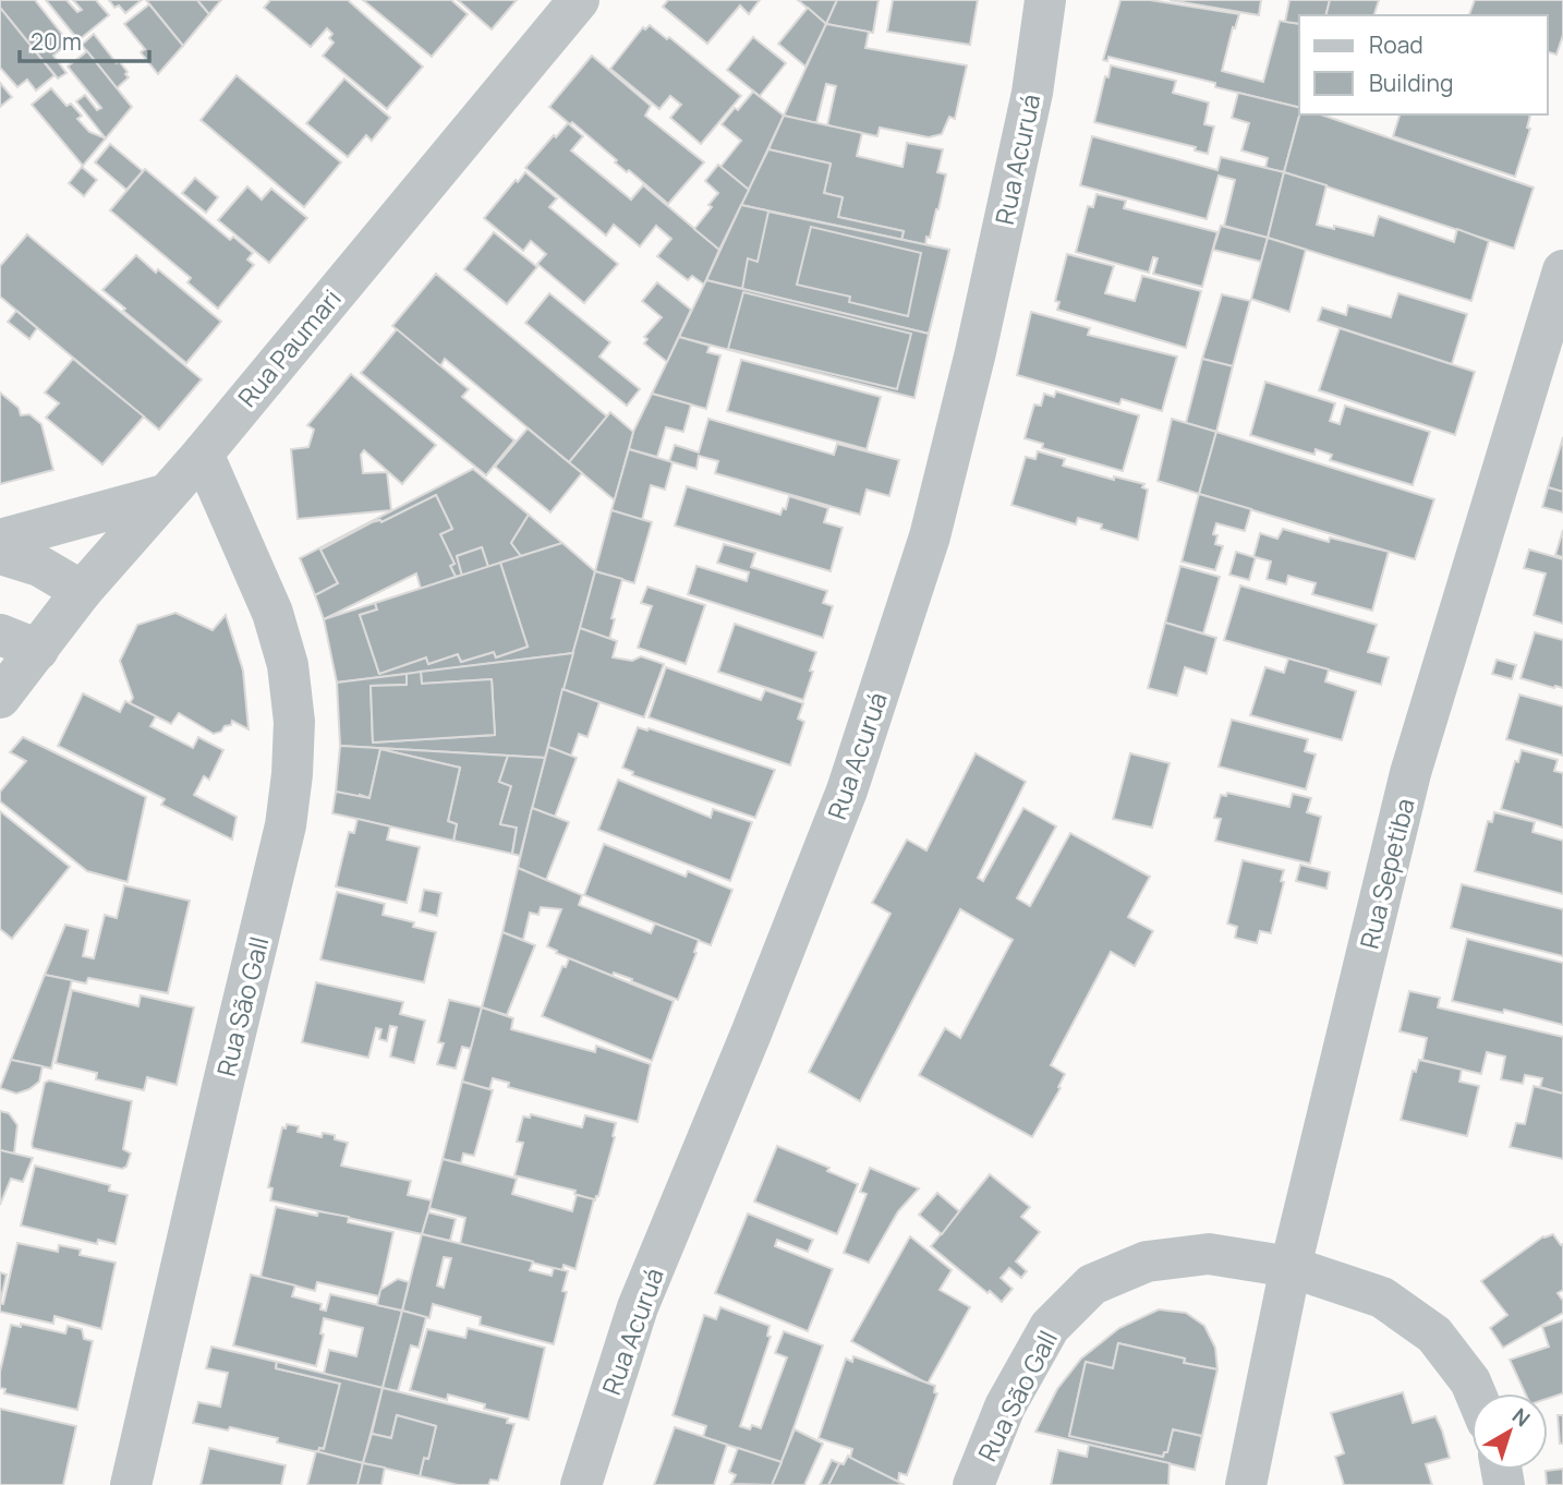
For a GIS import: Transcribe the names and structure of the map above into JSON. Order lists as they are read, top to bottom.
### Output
{
  "streets": {
    "street": [
      "Rua Acuruá",
      "Rua Paumari",
      "Rua Sepetiba",
      "Rua São Gall"
    ]
  },
  "crossings": [
    ["Rua Paumari", "Rua São Gall"],
    ["Rua Sepetiba", "Rua São Gall"]
  ],
  "legend": ["Road", "Building"],
  "scale_bar": "20 m",
  "north": "top right"
}
